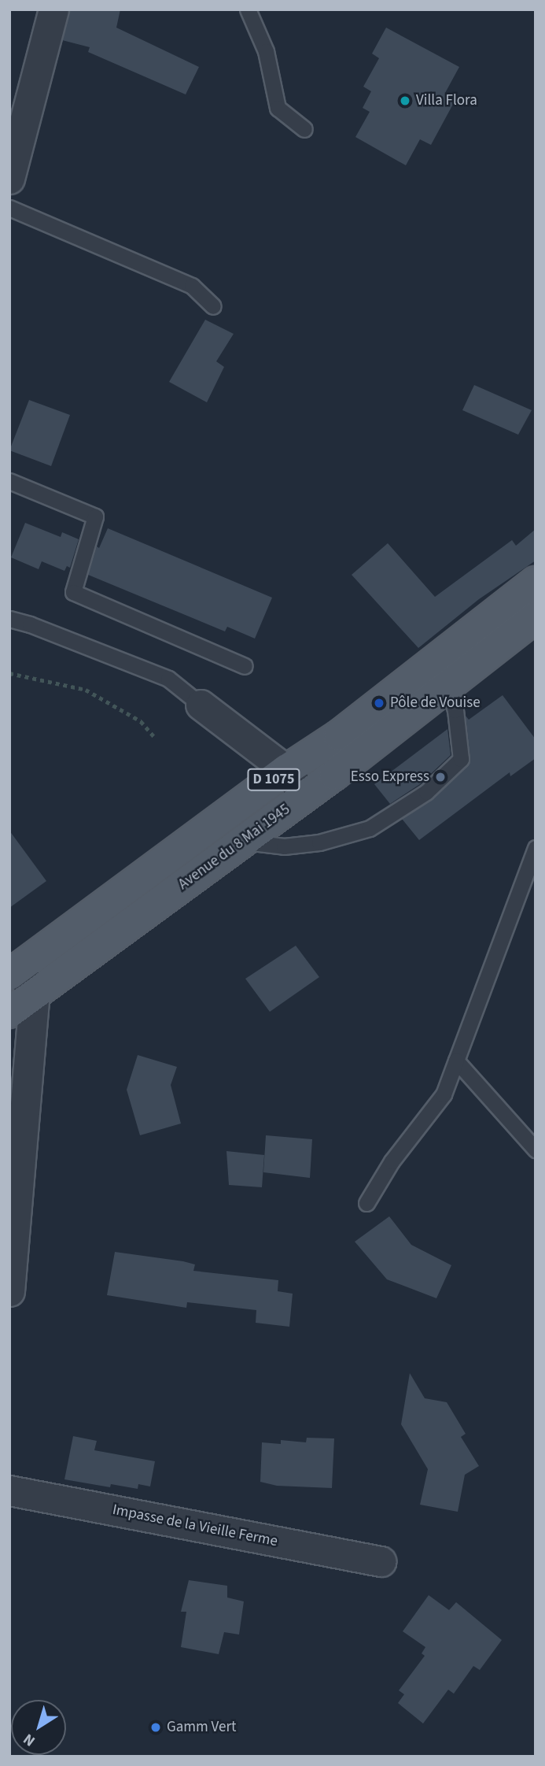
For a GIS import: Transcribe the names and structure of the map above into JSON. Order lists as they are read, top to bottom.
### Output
{
  "streets": {
    "main road": ["D 1075", "Avenue du 8 Mai 1945"],
    "street": ["Impasse de la Vieille Ferme"]
  },
  "places": [
    "Villa Flora",
    "Pôle de Vouise",
    "Esso Express",
    "Gamm Vert"
  ],
  "north": "bottom left"
}
